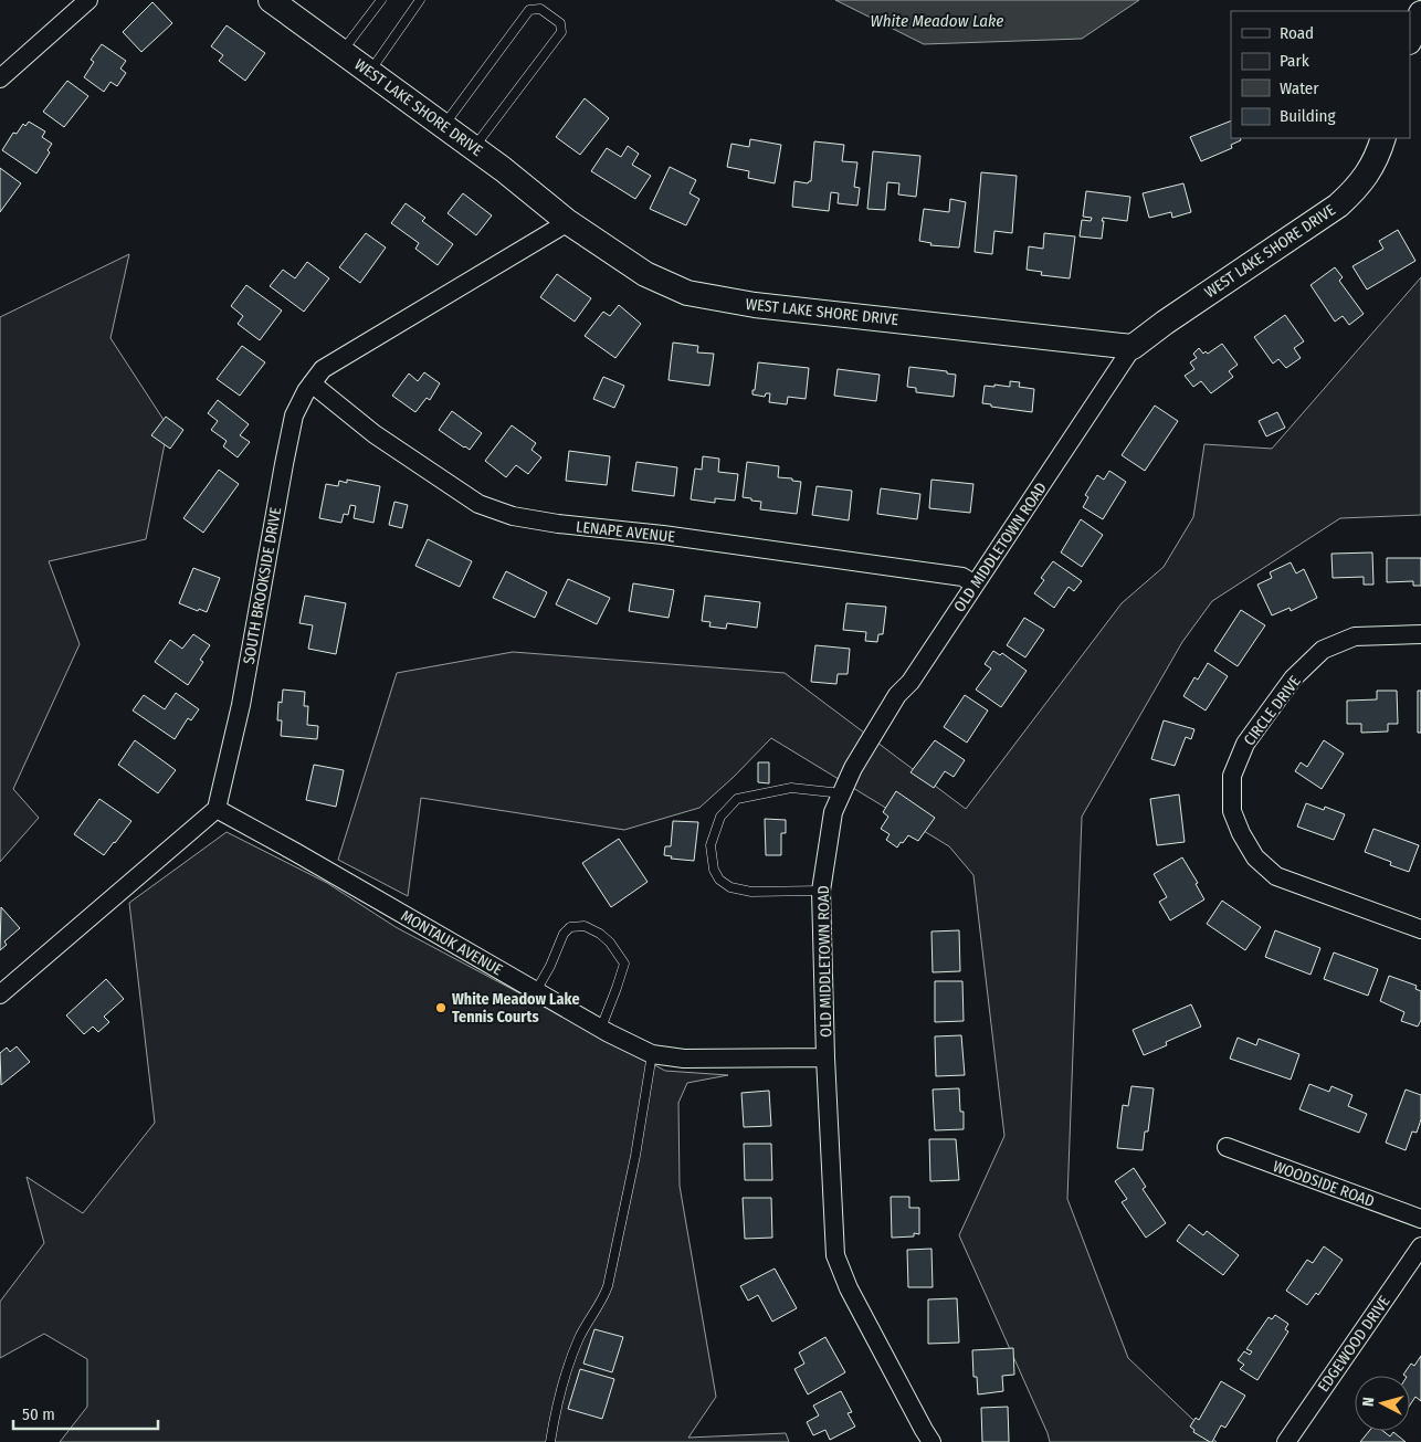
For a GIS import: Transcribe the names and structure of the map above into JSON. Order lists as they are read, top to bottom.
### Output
{
  "streets": {
    "street": [
      "WEST LAKE SHORE DRIVE",
      "LENAPE AVENUE",
      "OLD MIDDLETOWN ROAD",
      "SOUTH BROOKSIDE DRIVE",
      "CIRCLE DRIVE",
      "MONTAUK AVENUE",
      "WOODSIDE ROAD",
      "EDGEWOOD DRIVE"
    ]
  },
  "crossings": [
    ["WEST LAKE SHORE DRIVE", "OLD MIDDLETOWN ROAD"],
    ["WEST LAKE SHORE DRIVE", "SOUTH BROOKSIDE DRIVE"],
    ["LENAPE AVENUE", "OLD MIDDLETOWN ROAD"],
    ["LENAPE AVENUE", "SOUTH BROOKSIDE DRIVE"],
    ["OLD MIDDLETOWN ROAD", "MONTAUK AVENUE"],
    ["SOUTH BROOKSIDE DRIVE", "MONTAUK AVENUE"]
  ],
  "water": ["White Meadow Lake"],
  "places": ["White Meadow Lake Tennis Courts"],
  "legend": [
    "Road",
    "Park",
    "Water",
    "Building"
  ],
  "scale_bar": "50 m",
  "north": "left"
}
